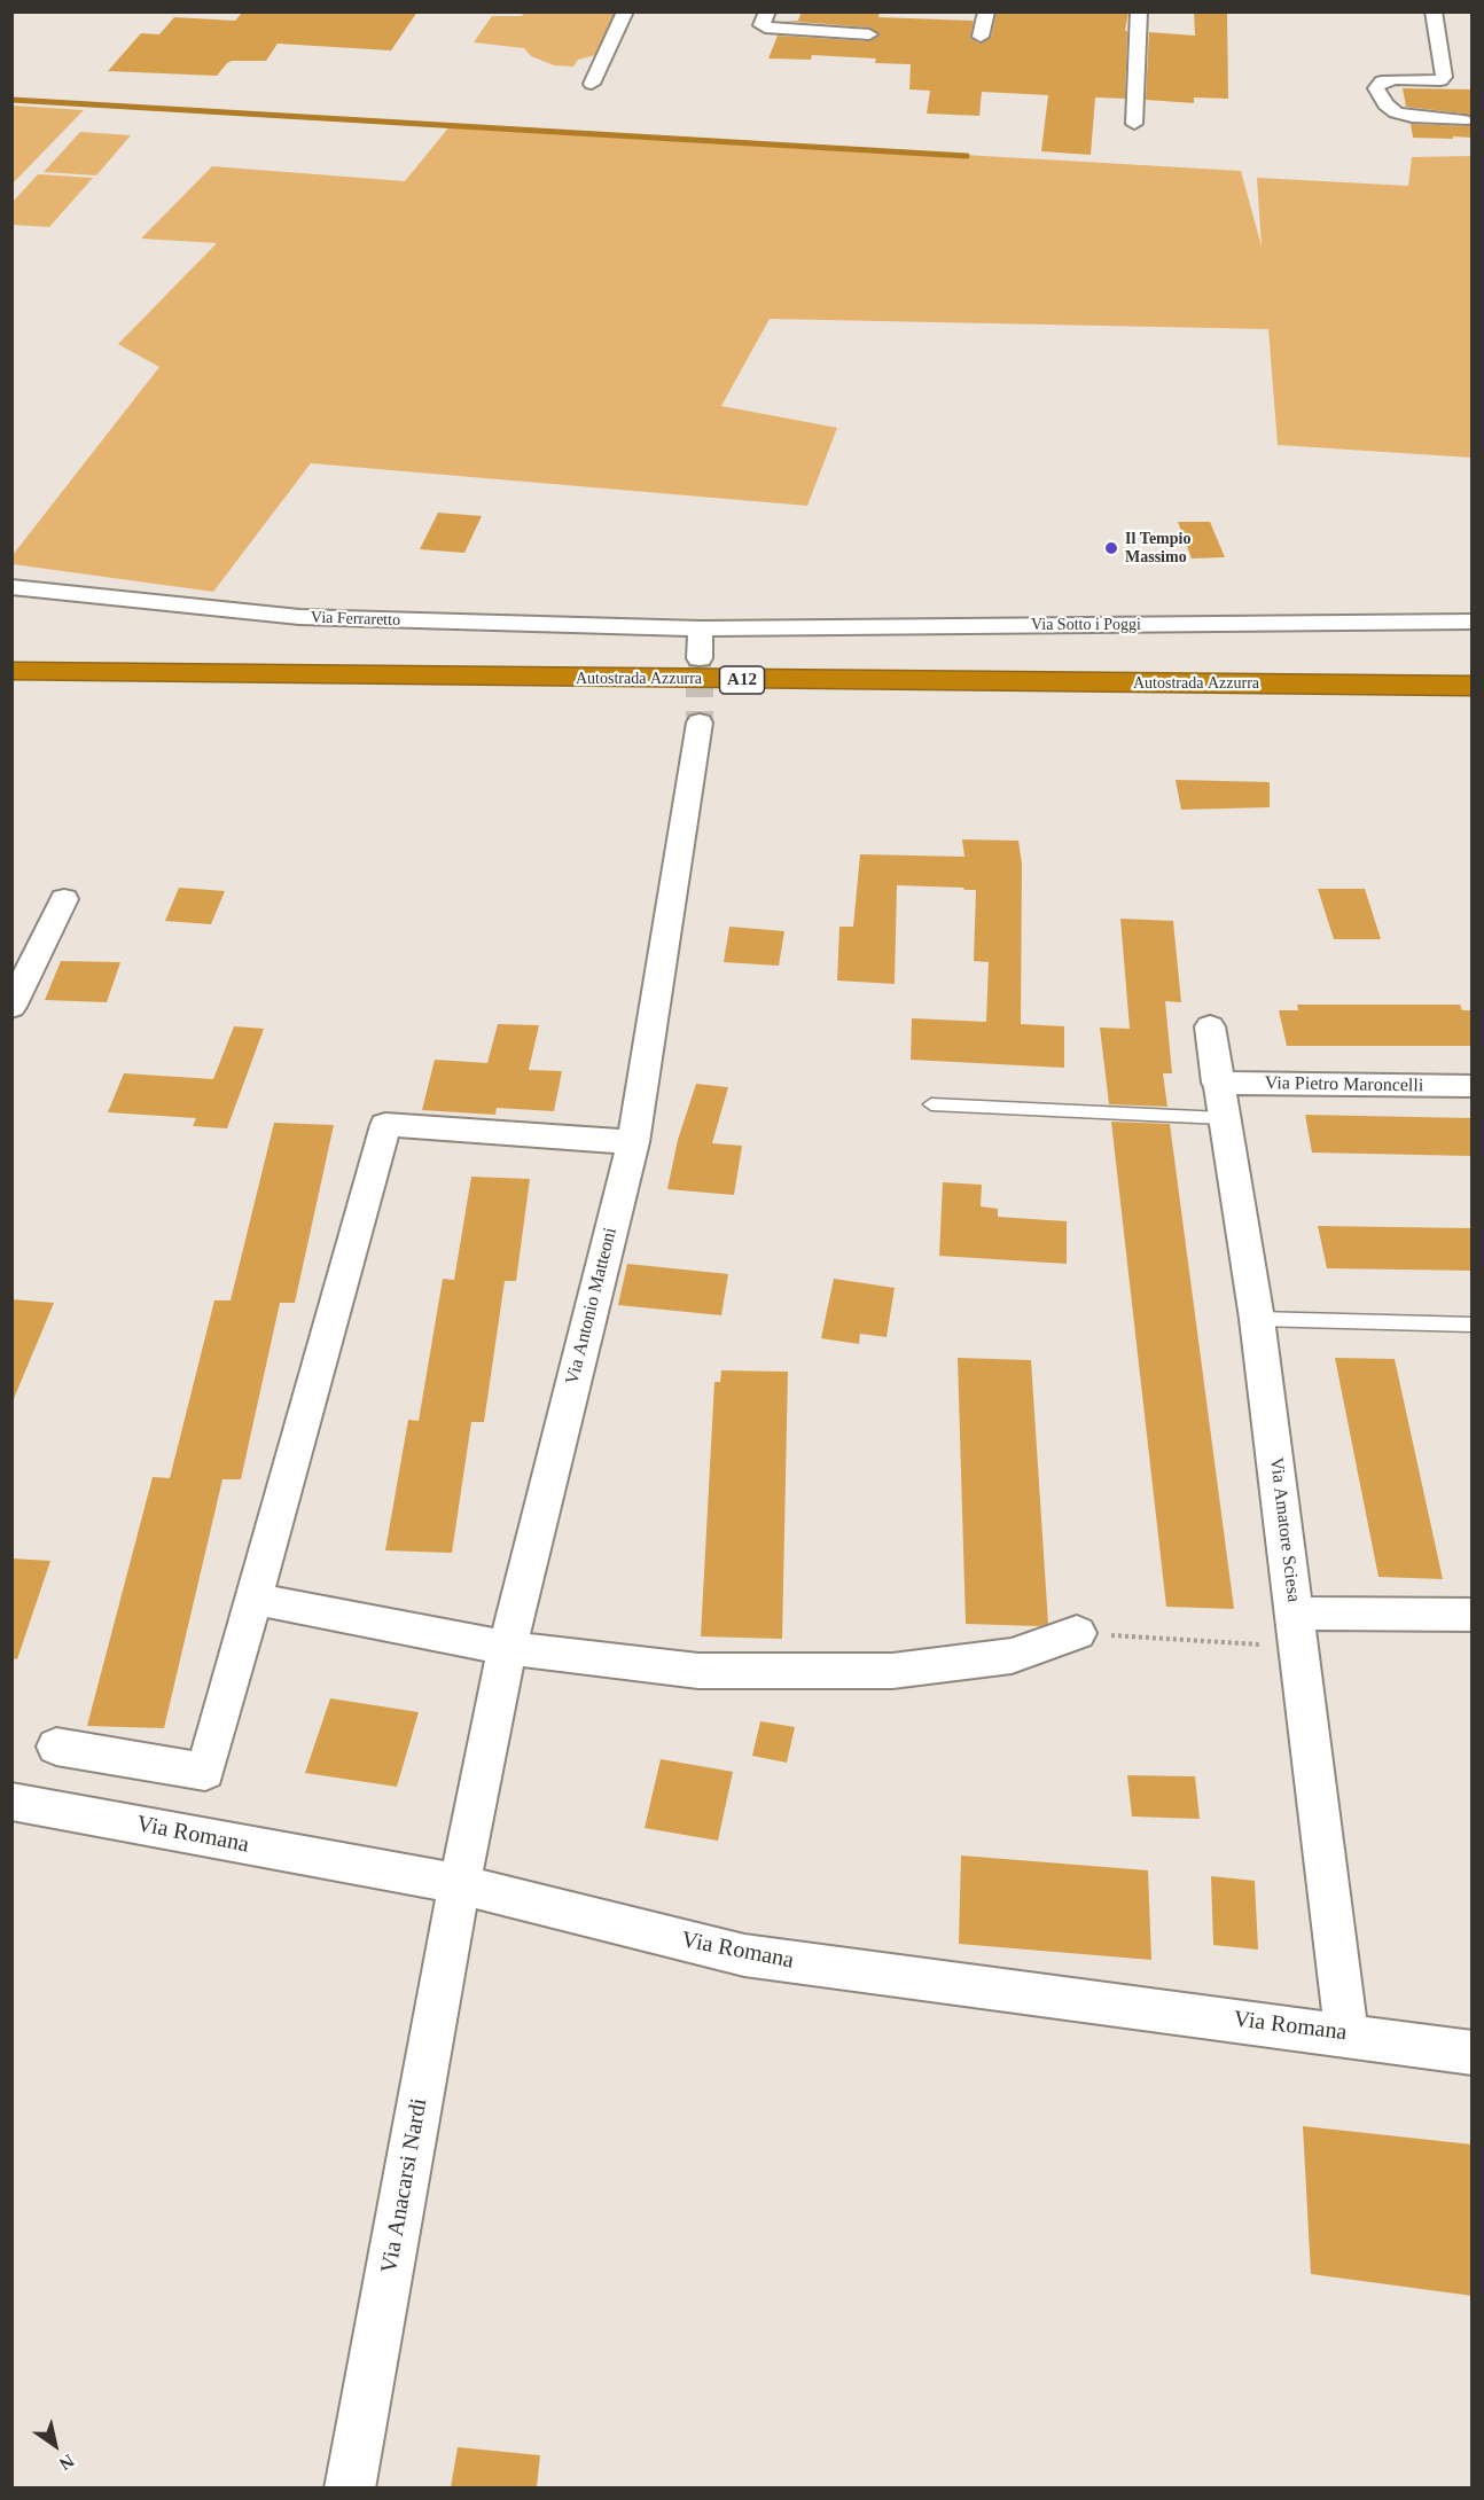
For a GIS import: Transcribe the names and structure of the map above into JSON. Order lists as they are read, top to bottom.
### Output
{
  "streets": {
    "highway": ["Autostrada Azzurra", "A12"],
    "street": [
      "Via Ferraretto",
      "Via Sotto i Poggi",
      "Via Pietro Maroncelli",
      "Via Antonio Matteoni",
      "Via Amatore Sciesa",
      "Via Romana",
      "Via Anacarsi Nardi"
    ]
  },
  "crossings": [
    ["Via Ferraretto", "Via Sotto i Poggi"],
    ["Via Pietro Maroncelli", "Via Amatore Sciesa"],
    ["Via Antonio Matteoni", "Via Romana"],
    ["Via Antonio Matteoni", "Via Anacarsi Nardi"],
    ["Via Amatore Sciesa", "Via Romana"],
    ["Via Romana", "Via Anacarsi Nardi"]
  ],
  "places": ["Il Tempio Massimo"],
  "north": "bottom right"
}
